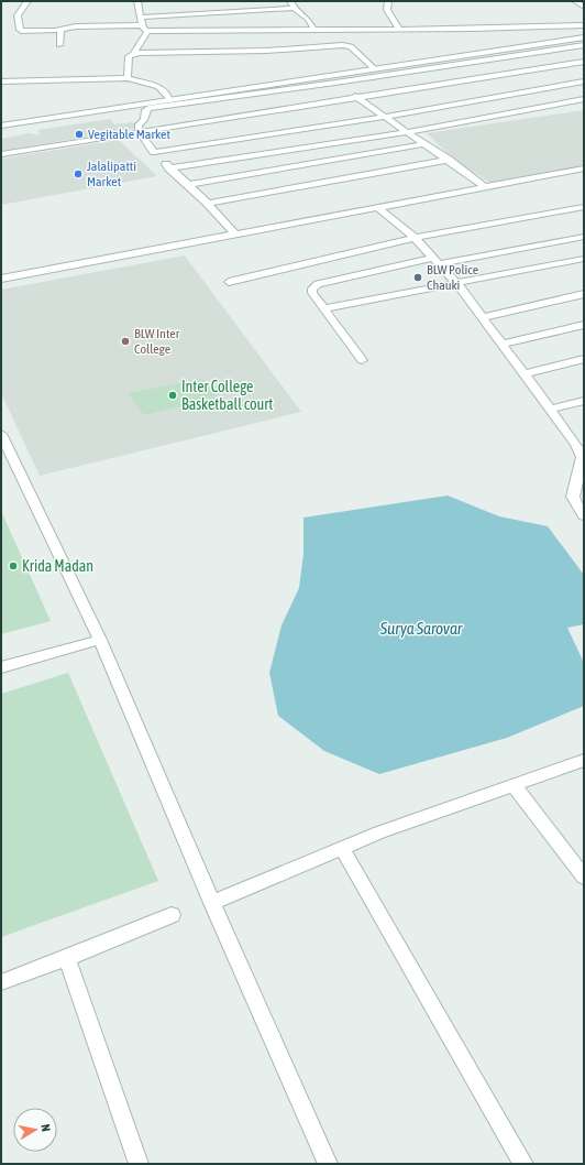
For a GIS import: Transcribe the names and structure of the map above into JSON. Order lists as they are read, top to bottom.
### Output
{
  "water": ["Surya Sarovar"],
  "places": [
    "Vegitable Market",
    "Jalalipatti Market",
    "BLW Police Chauki",
    "BLW Inter College",
    "Inter College Basketball court",
    "Krida Madan"
  ],
  "north": "right"
}
